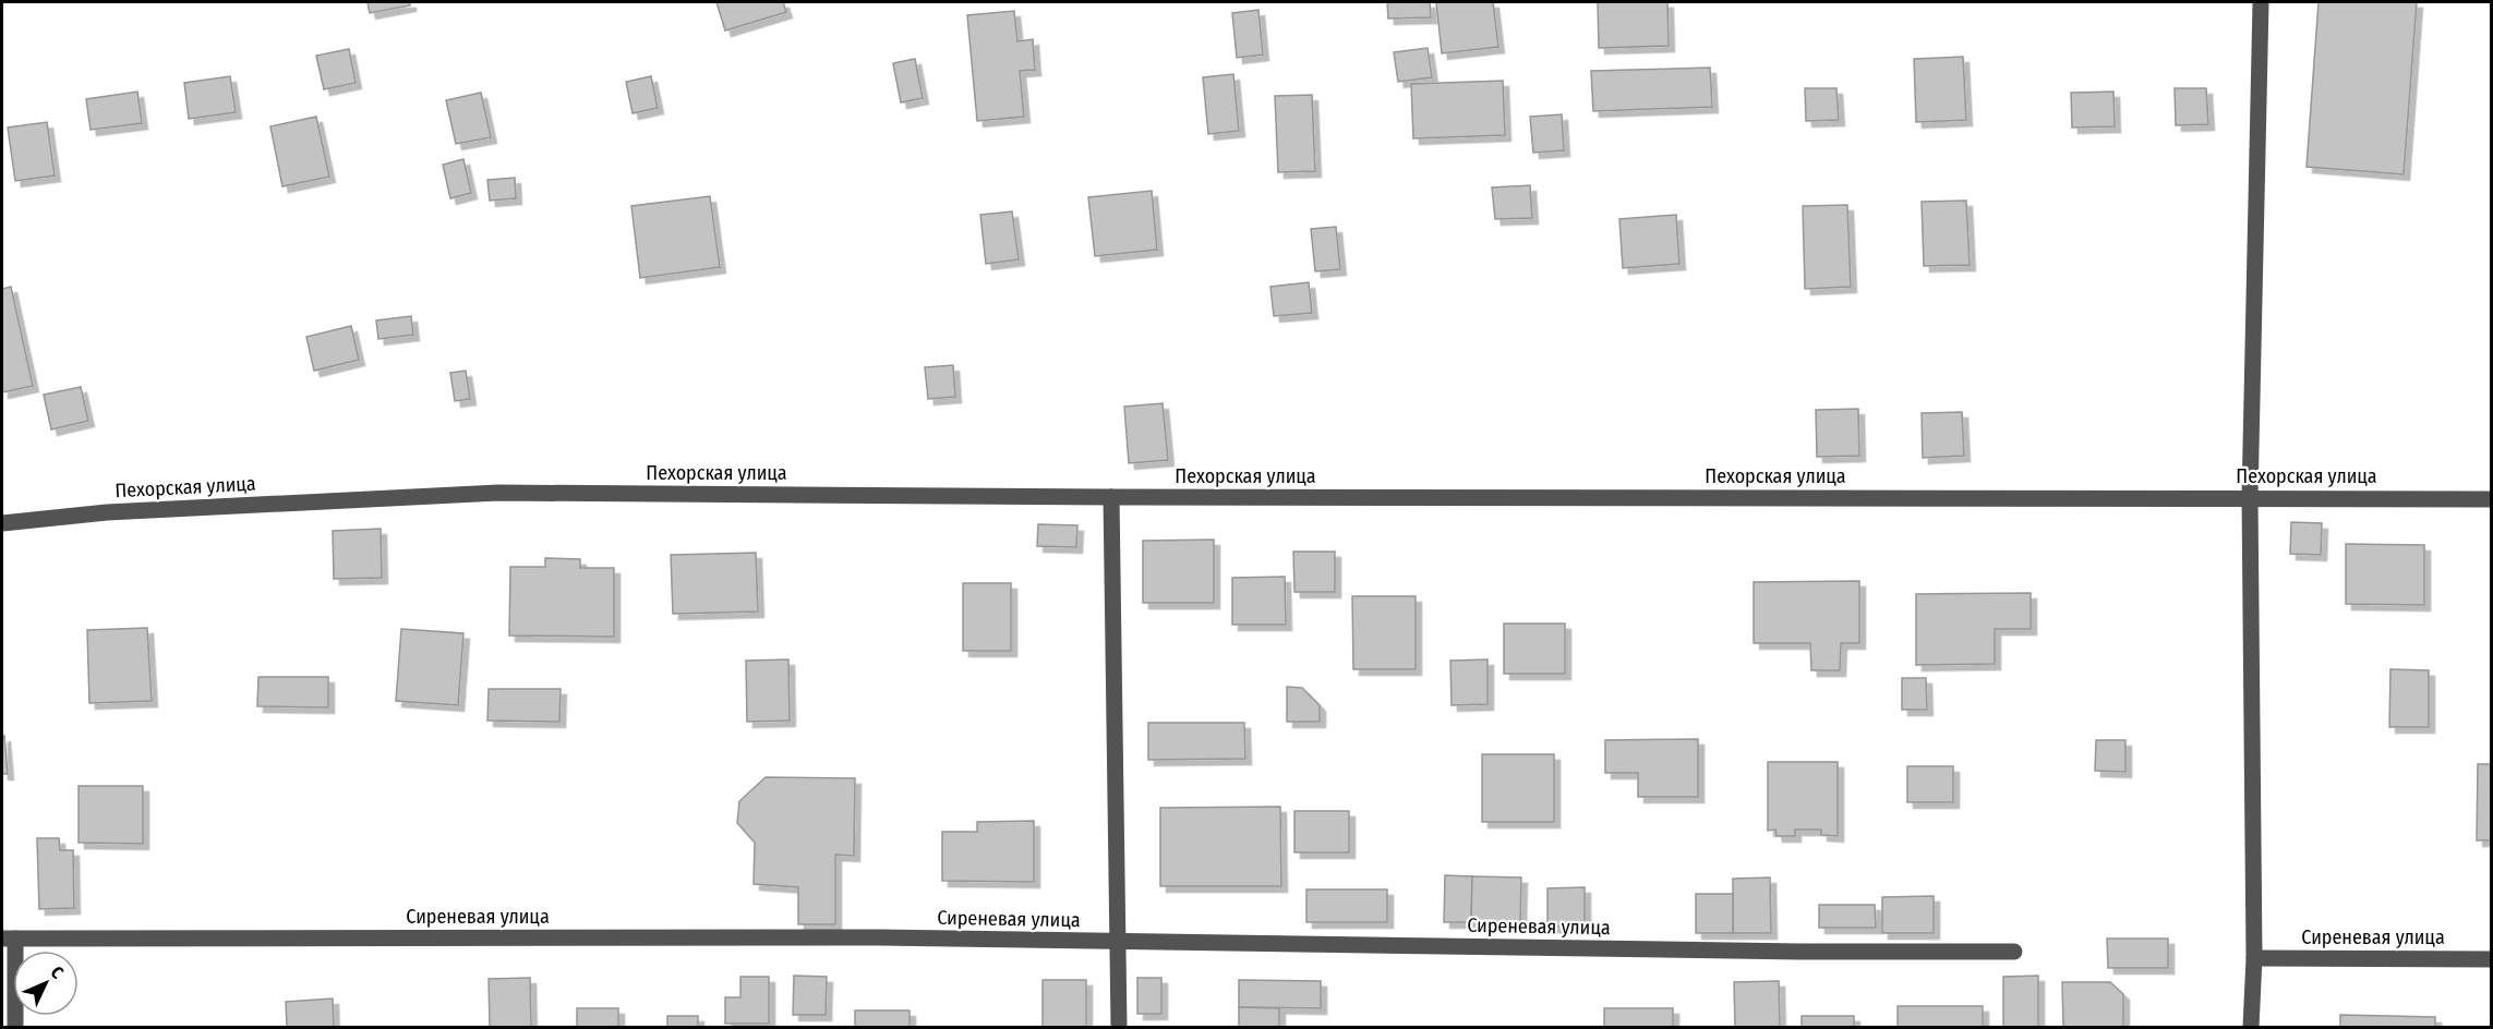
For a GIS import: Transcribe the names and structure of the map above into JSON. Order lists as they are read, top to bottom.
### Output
{
  "streets": {
    "street": ["Пехорская улица", "Сиреневая улица"]
  },
  "north": "top right"
}
